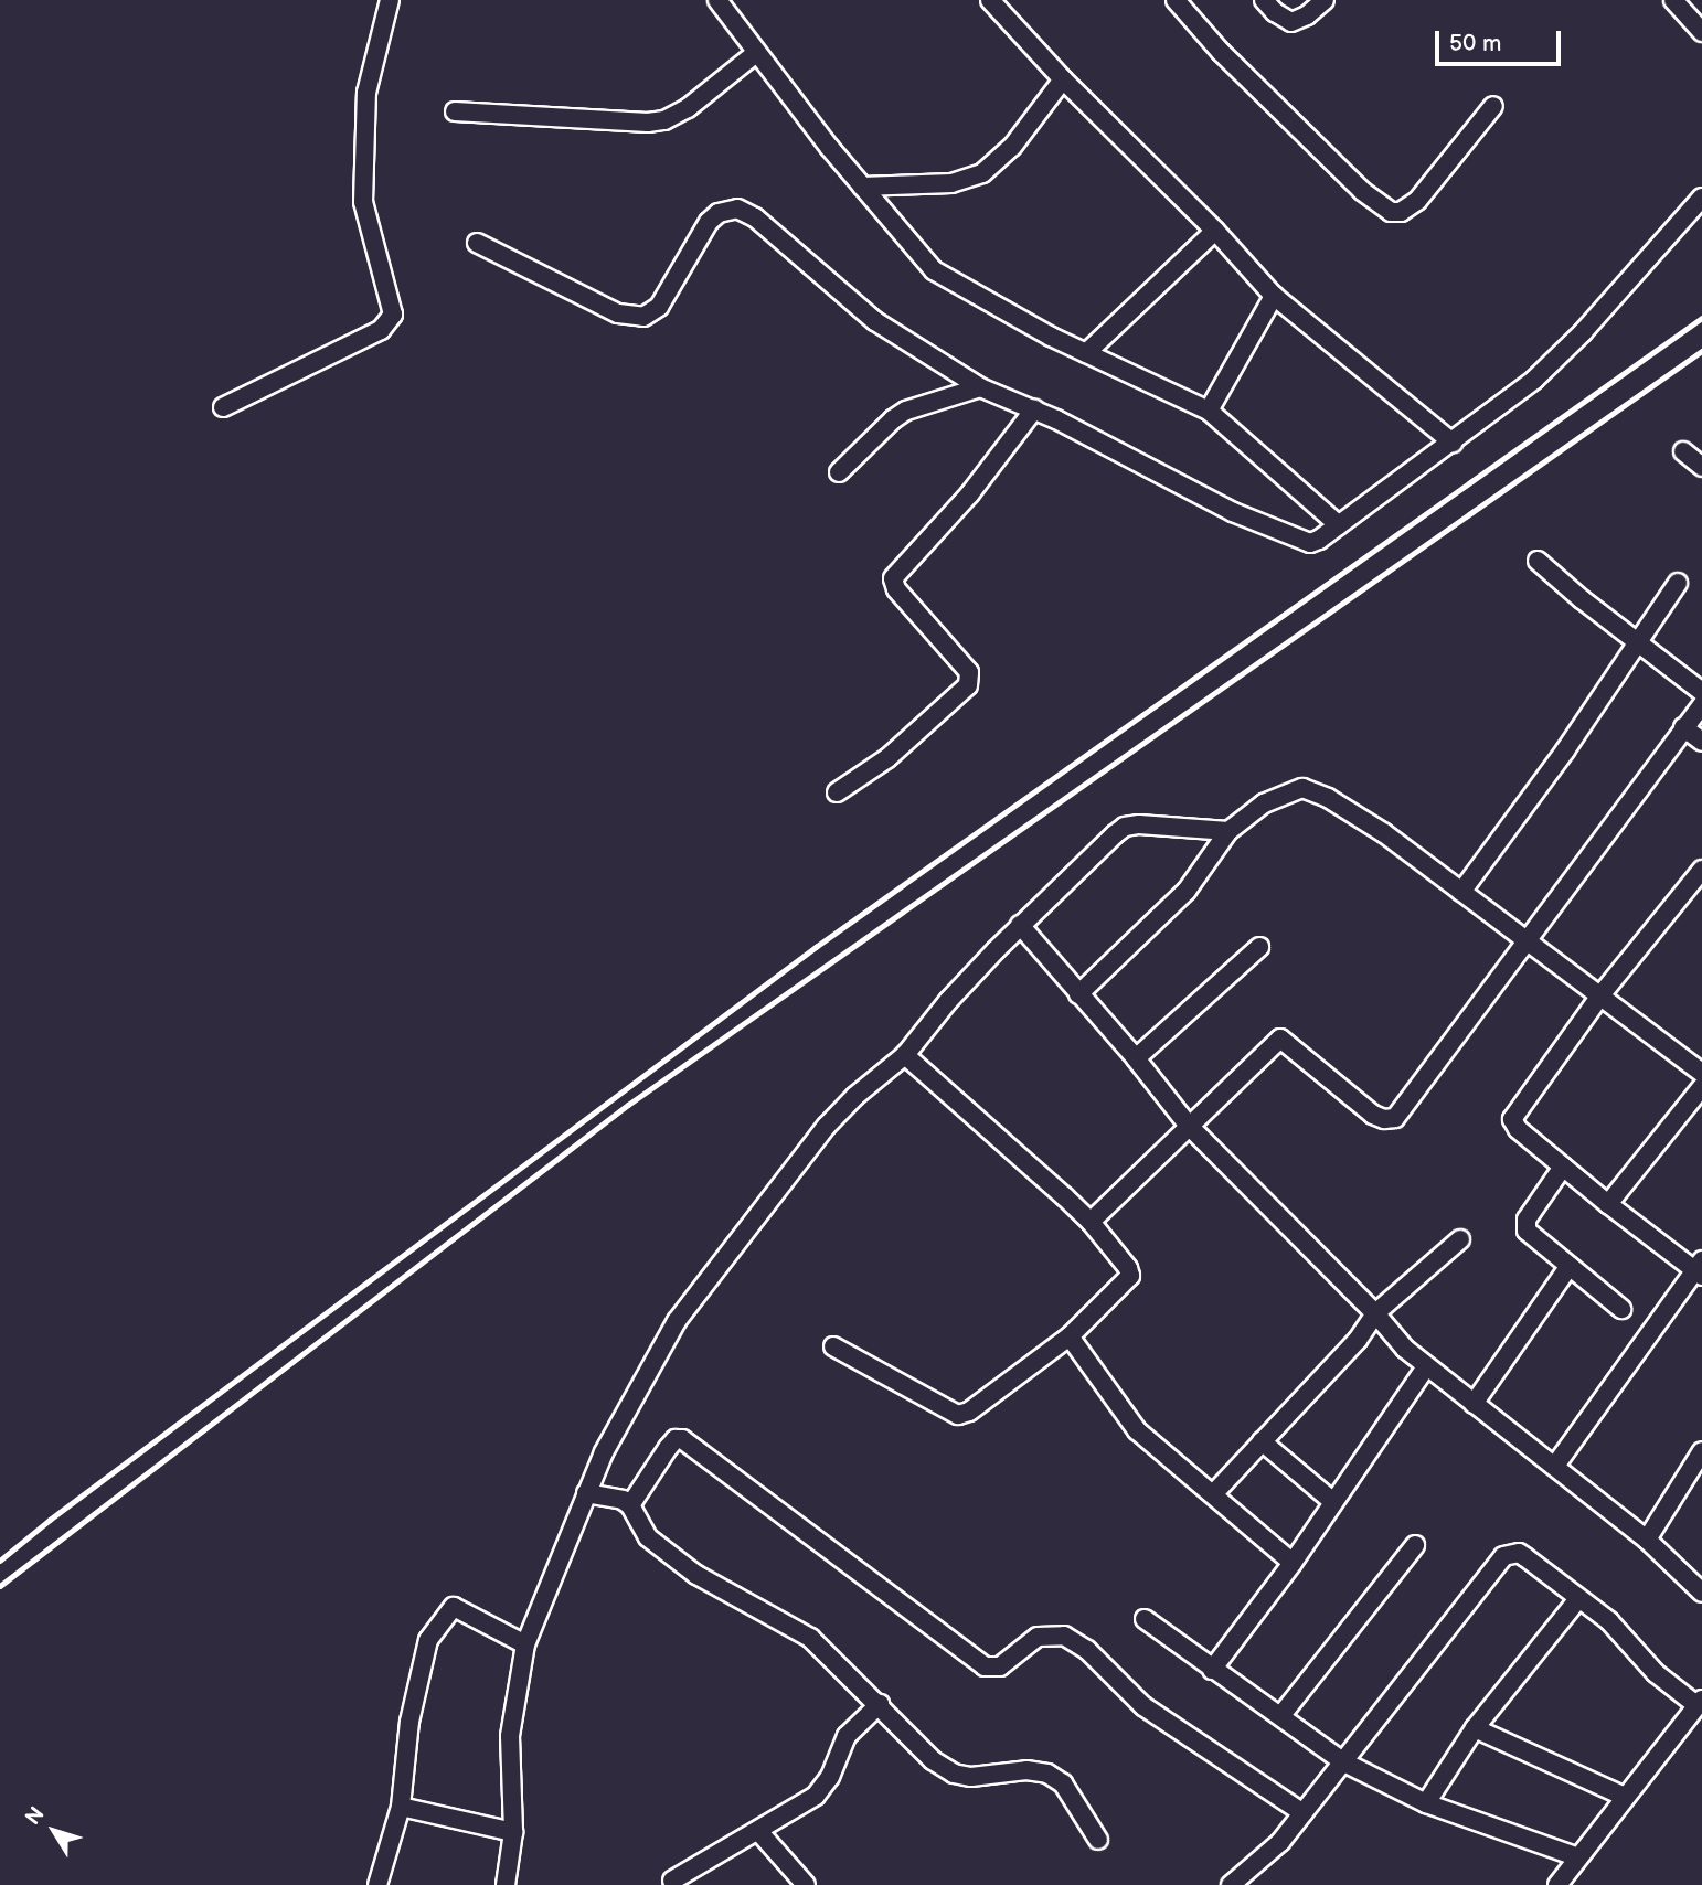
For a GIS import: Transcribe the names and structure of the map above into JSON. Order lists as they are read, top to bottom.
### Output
{
  "scale_bar": "50 m",
  "north": "top left"
}
